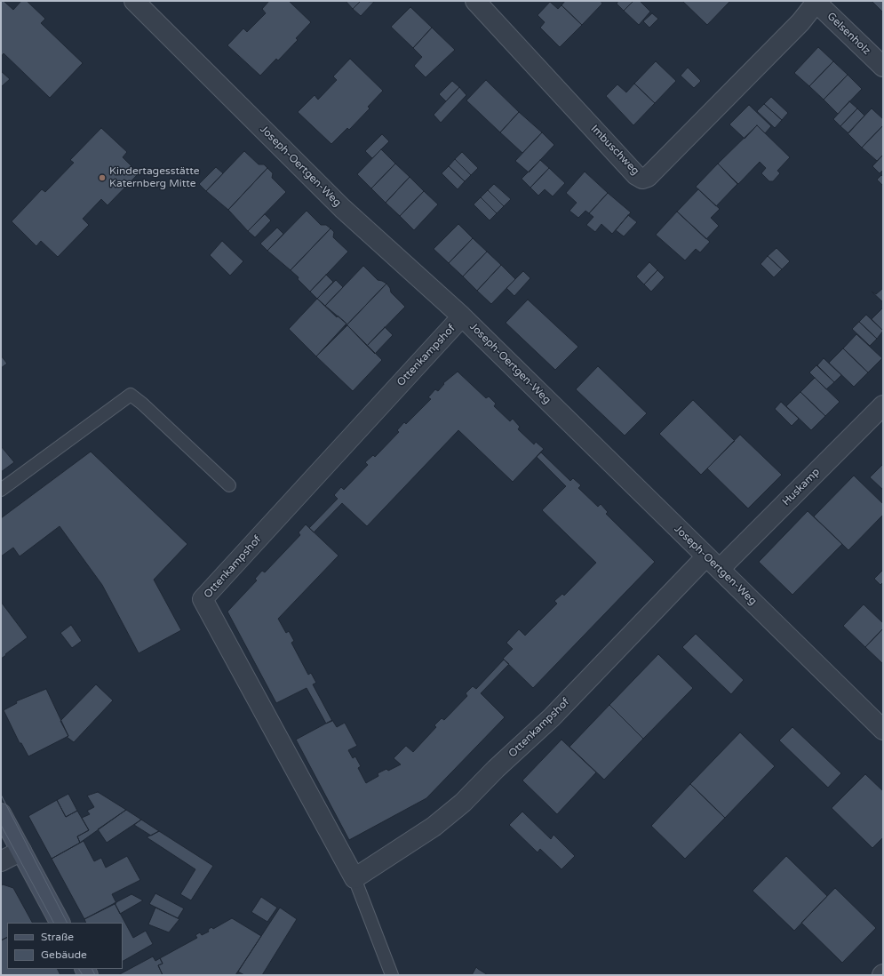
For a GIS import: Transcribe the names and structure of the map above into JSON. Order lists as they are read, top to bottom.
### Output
{
  "streets": {
    "street": [
      "Gelsenholz",
      "Imbuschweg",
      "Joseph-Oertgen-Weg",
      "Ottenkampshof",
      "Huskamp"
    ]
  },
  "crossings": [
    ["Gelsenholz", "Imbuschweg"],
    ["Joseph-Oertgen-Weg", "Ottenkampshof"],
    ["Joseph-Oertgen-Weg", "Huskamp"],
    ["Ottenkampshof", "Huskamp"]
  ],
  "places": ["Kindertagesstätte Katernberg Mitte"],
  "legend": ["Straße", "Gebäude"]
}
